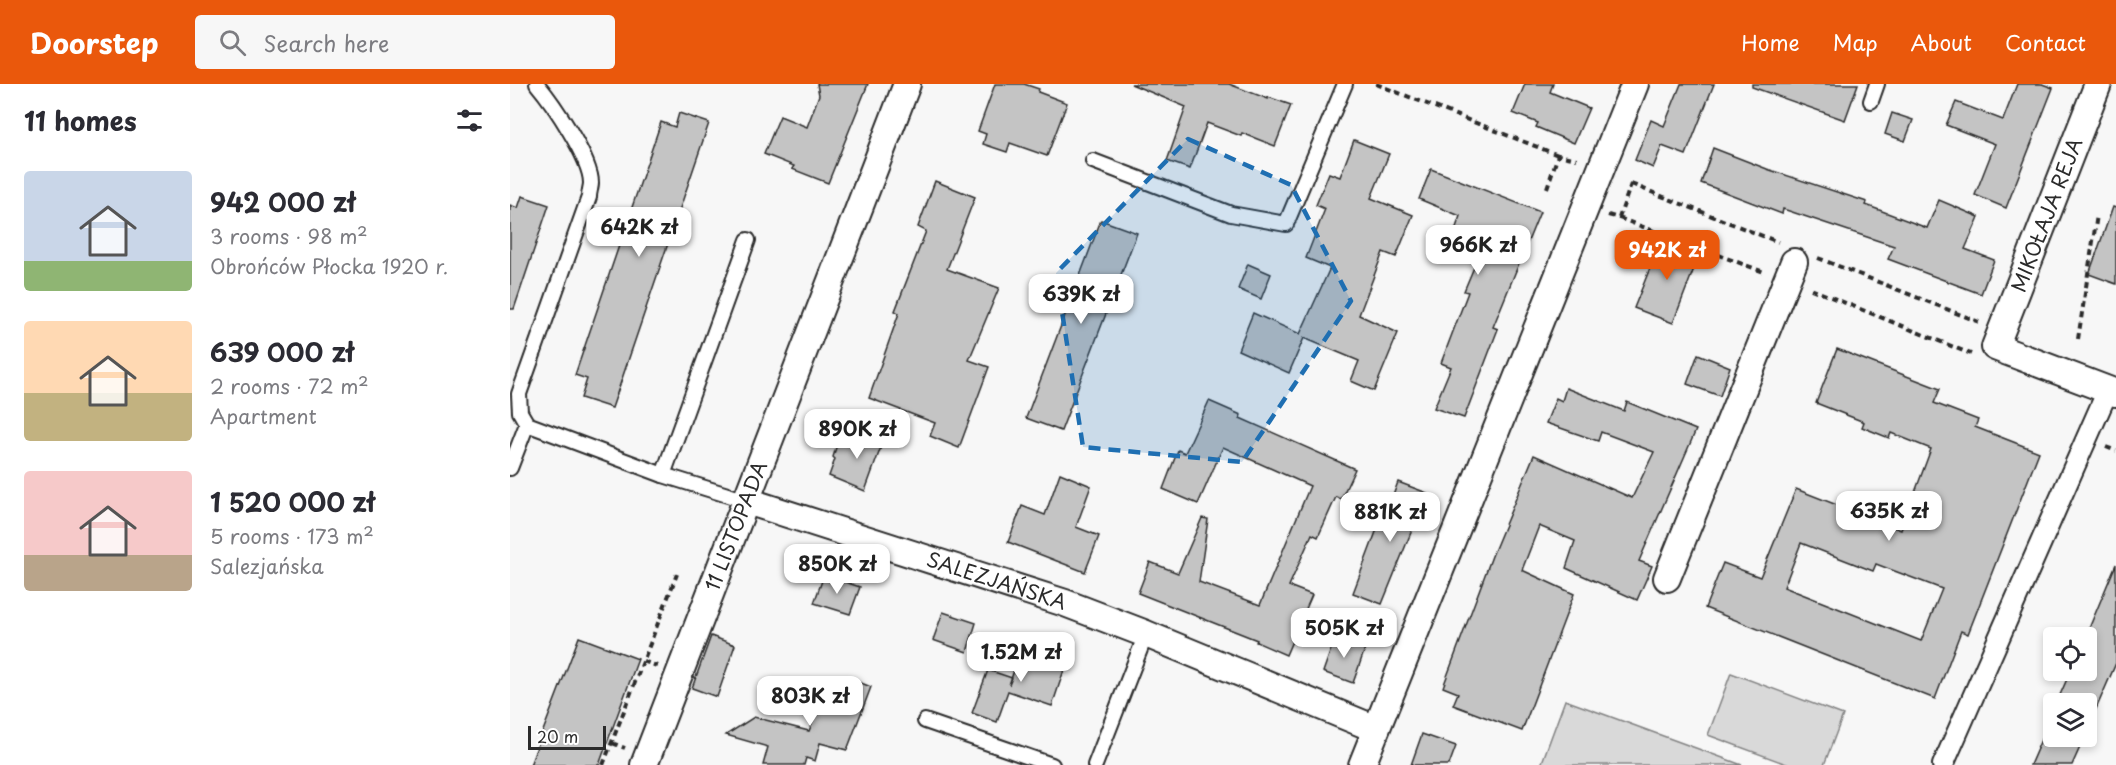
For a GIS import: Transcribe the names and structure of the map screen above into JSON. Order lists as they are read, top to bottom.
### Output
{
  "streets": {
    "street": ["MIKOŁAJA REJA", "11 LISTOPADA", "SALEZJAŃSKA"]
  },
  "crossings": [
    ["11 LISTOPADA", "SALEZJAŃSKA"]
  ],
  "scale_bar": "20 m",
  "page": {
    "header": "Doorstep",
    "search": "Search here",
    "nav": [
      "Home",
      "Map",
      "About",
      "Contact"
    ],
    "heading": "11 homes",
    "list": [
      {
        "name": "942 000 zł",
        "note": "3 rooms · 98 m² · Obrońców Płocka 1920 r."
      },
      {
        "name": "639 000 zł",
        "note": "2 rooms · 72 m² · Apartment"
      },
      {
        "name": "1 520 000 zł",
        "note": "5 rooms · 173 m² · Salezjańska"
      }
    ],
    "price": [
      "642K zł",
      "966K zł",
      "942K zł",
      "639K zł",
      "890K zł",
      "635K zł",
      "881K zł",
      "850K zł",
      "505K zł",
      "1.52M zł",
      "803K zł"
    ],
    "scale": "20 m"
  }
}
